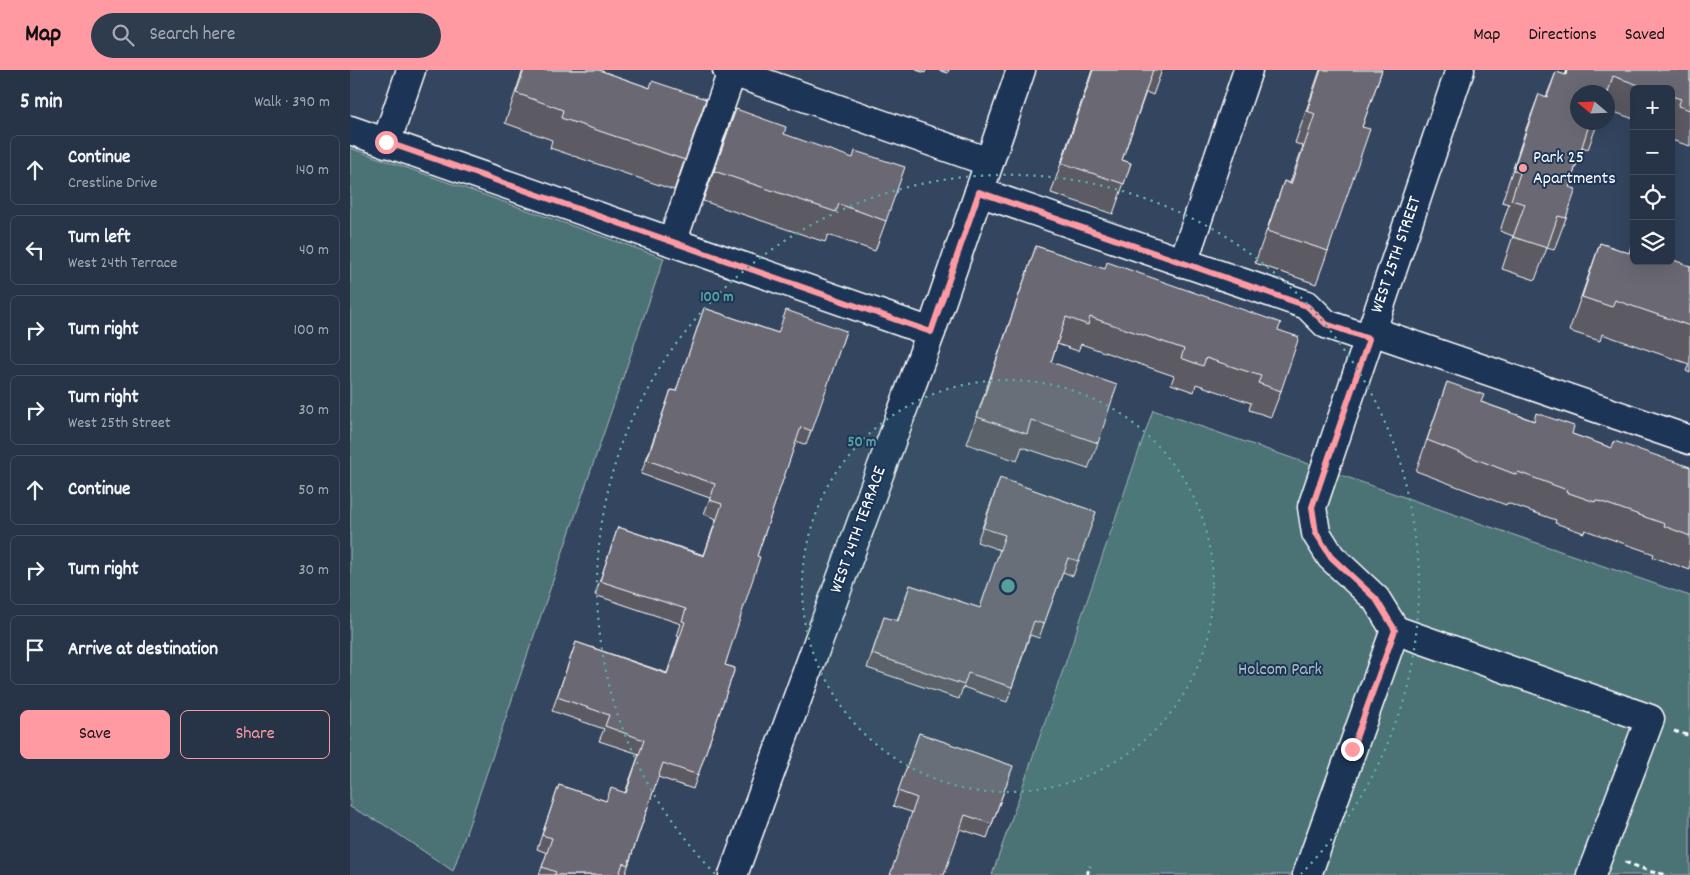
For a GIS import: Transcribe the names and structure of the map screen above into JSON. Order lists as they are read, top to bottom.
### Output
{
  "streets": {
    "street": ["WEST 25TH STREET", "WEST 24TH TERRACE"]
  },
  "parks": ["Holcom Park"],
  "places": ["Park 25 Apartments"],
  "north": "left",
  "page": {
    "header": "Map",
    "search": "Search here",
    "nav": ["Map", "Directions", "Saved"],
    "heading": ["5 min", "Walk · 390 m"],
    "map_buttons": ["+", "−"],
    "list": [
      ["Continue", "Crestline Drive", "140 m"],
      ["Turn left", "West 24th Terrace", "40 m"],
      ["Turn right", "100 m"],
      ["Turn right", "West 25th Street", "30 m"],
      ["Continue", "50 m"],
      ["Turn right", "30 m"],
      "Arrive at destination"
    ],
    "buttons": ["Save", "Share"]
  },
  "rings": ["100 m", "50 m"]
}
